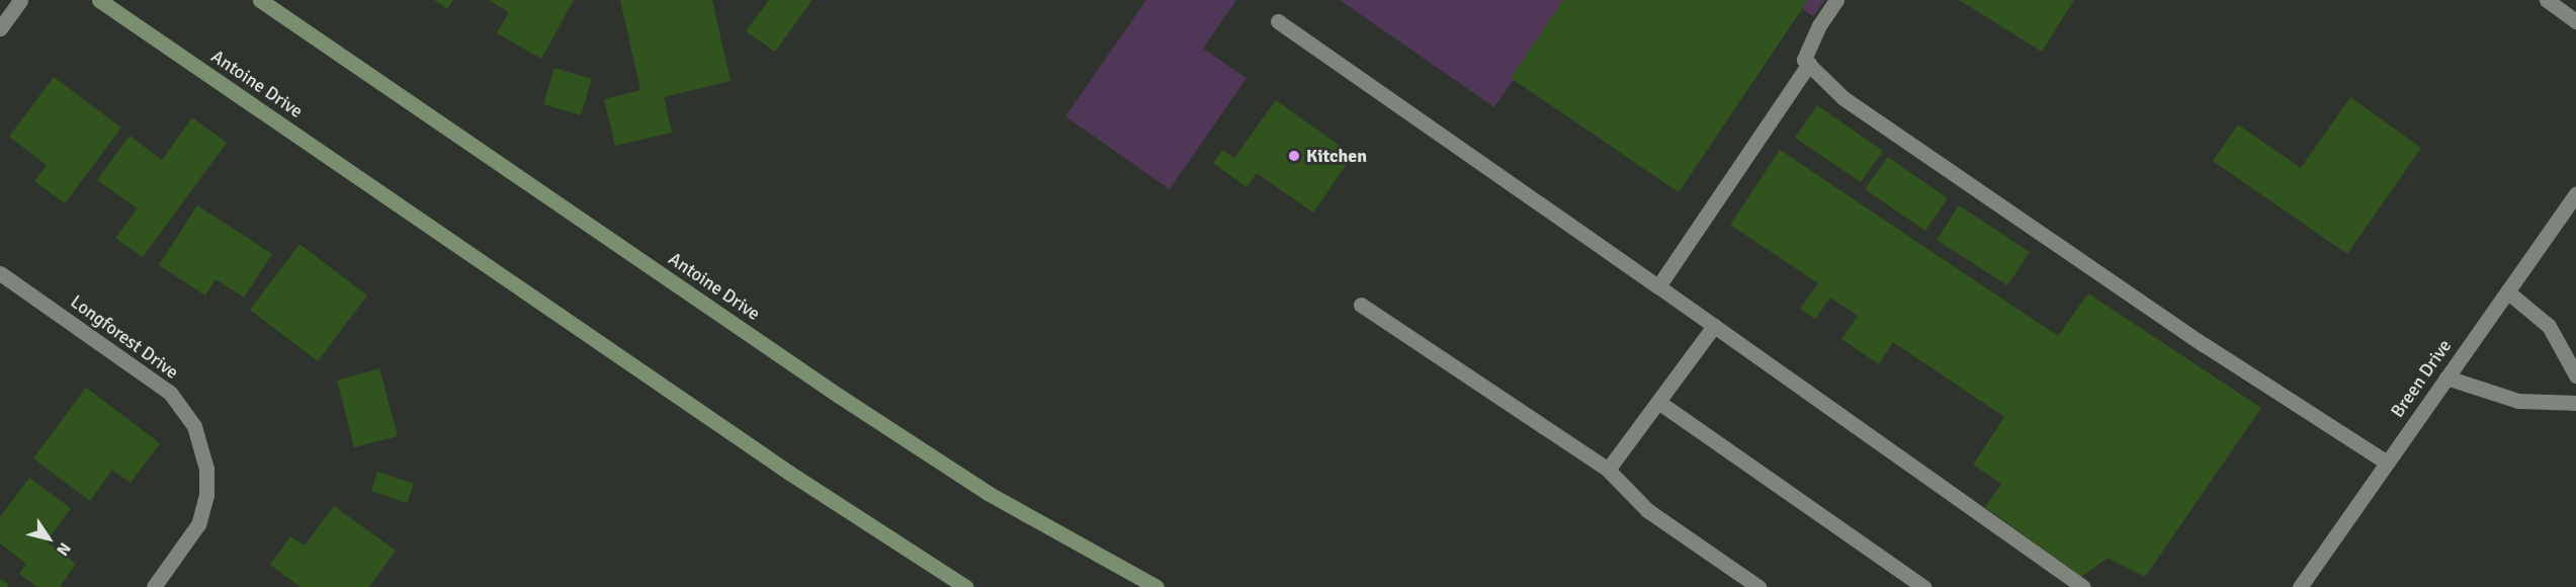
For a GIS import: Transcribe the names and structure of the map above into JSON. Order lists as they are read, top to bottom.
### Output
{
  "streets": {
    "main road": ["Antoine Drive"],
    "street": ["Longforest Drive", "Breen Drive"]
  },
  "places": ["Kitchen"],
  "north": "bottom right"
}
